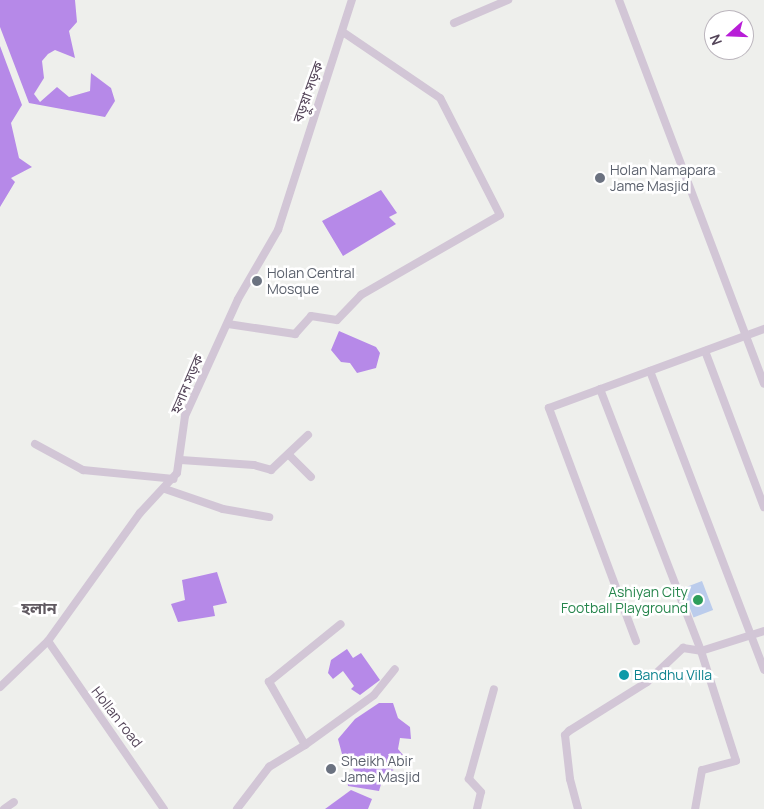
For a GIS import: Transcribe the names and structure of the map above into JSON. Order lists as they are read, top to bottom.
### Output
{
  "streets": {
    "street": ["বড়ুয়া সড়ক", "হলান সড়ক", "Hollan road"]
  },
  "crossings": [
    ["বড়ুয়া সড়ক", "হলান সড়ক"],
    ["হলান সড়ক", "Hollan road"]
  ],
  "districts": ["হলান"],
  "places": [
    "Holan Namapara Jame Masjid",
    "Holan Central Mosque",
    "Ashiyan City Football Playground",
    "Bandhu Villa",
    "Sheikh Abir Jame Masjid"
  ],
  "north": "left"
}
